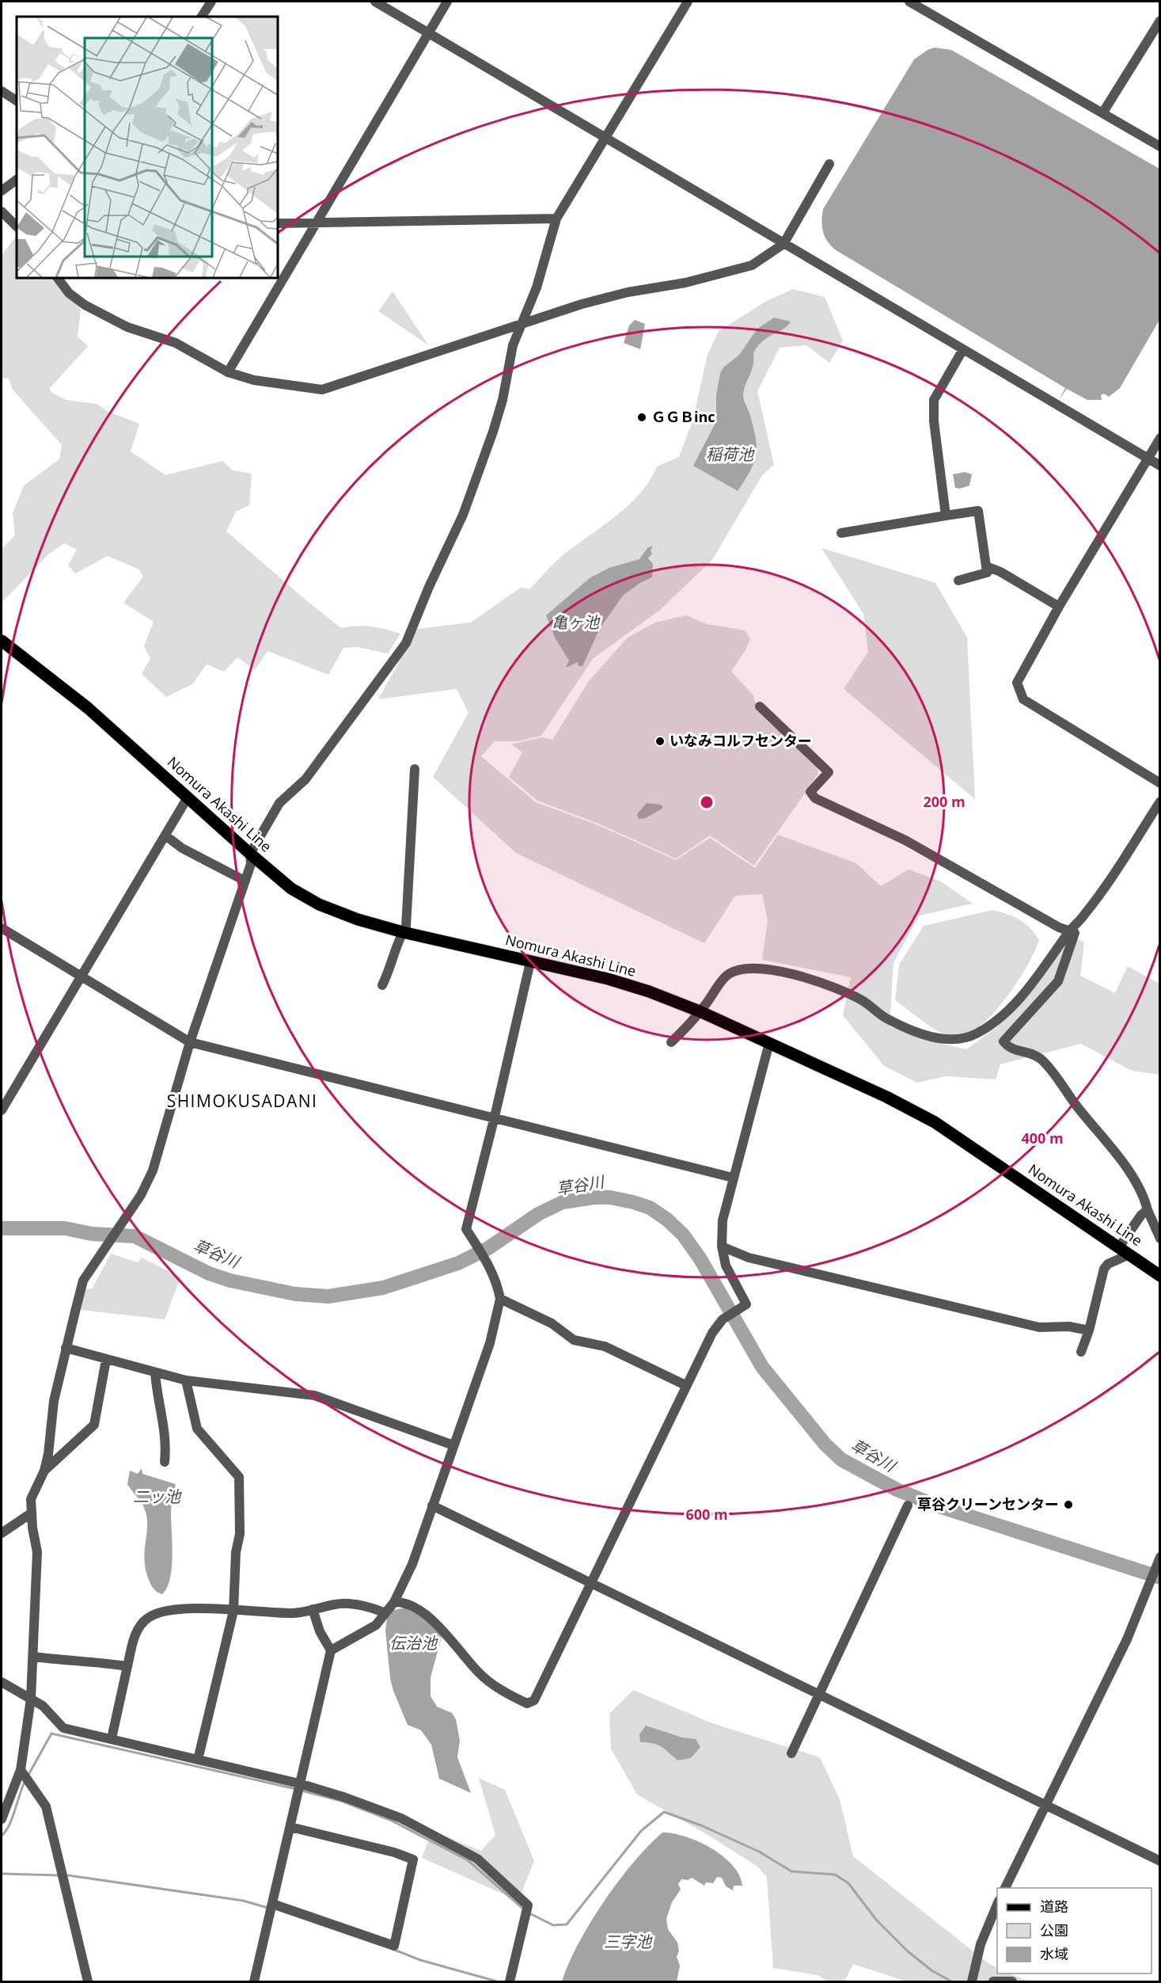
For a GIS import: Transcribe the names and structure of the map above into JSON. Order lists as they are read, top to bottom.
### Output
{
  "streets": {
    "main road": ["Nomura Akashi Line"]
  },
  "districts": ["SHIMOKUSADANI"],
  "water": [
    "稲荷池",
    "亀ヶ池",
    "草谷川",
    "二ッ池",
    "伝治池",
    "三字池"
  ],
  "places": ["ＧＧＢinc", "いなみコルフセンター", "草谷クリーンセンター"],
  "legend": ["道路", "公園", "水域"],
  "rings": ["200 m", "400 m", "600 m"]
}
